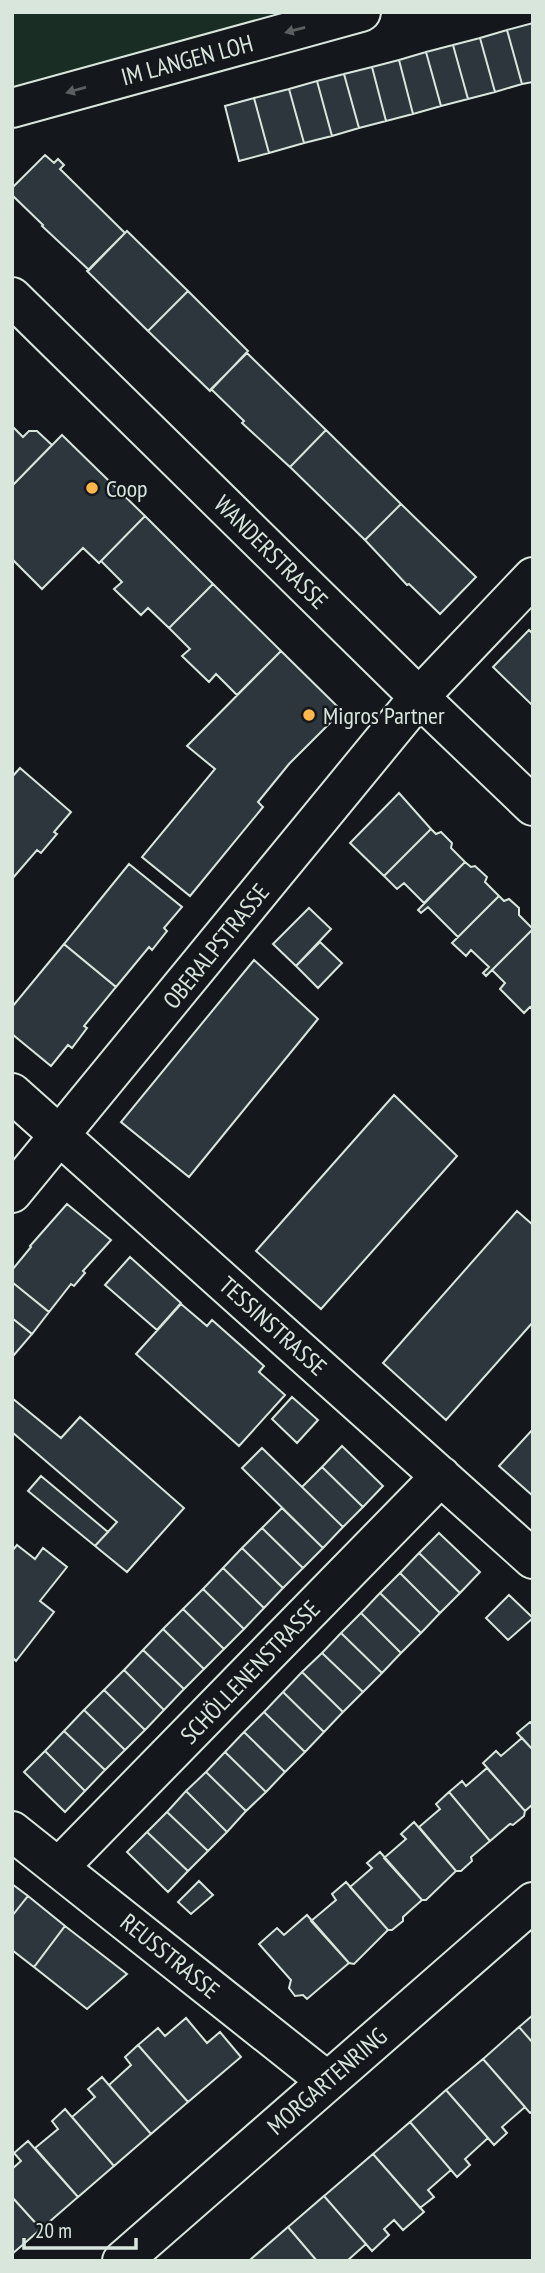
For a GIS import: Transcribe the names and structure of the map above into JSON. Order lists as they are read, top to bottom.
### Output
{
  "streets": {
    "street": [
      "IM LANGEN LOH",
      "WANDERSTRASSE",
      "OBERALPSTRASSE",
      "TESSINSTRASSE",
      "SCHÖLLENENSTRASSE",
      "REUSSTRASSE",
      "MORGARTENRING"
    ]
  },
  "crossings": [
    ["WANDERSTRASSE", "OBERALPSTRASSE"],
    ["OBERALPSTRASSE", "TESSINSTRASSE"],
    ["TESSINSTRASSE", "SCHÖLLENENSTRASSE"],
    ["SCHÖLLENENSTRASSE", "REUSSTRASSE"],
    ["REUSSTRASSE", "MORGARTENRING"]
  ],
  "one_way": ["IM LANGEN LOH"],
  "places": ["Coop", "Migros Partner"],
  "scale_bar": "20 m"
}
